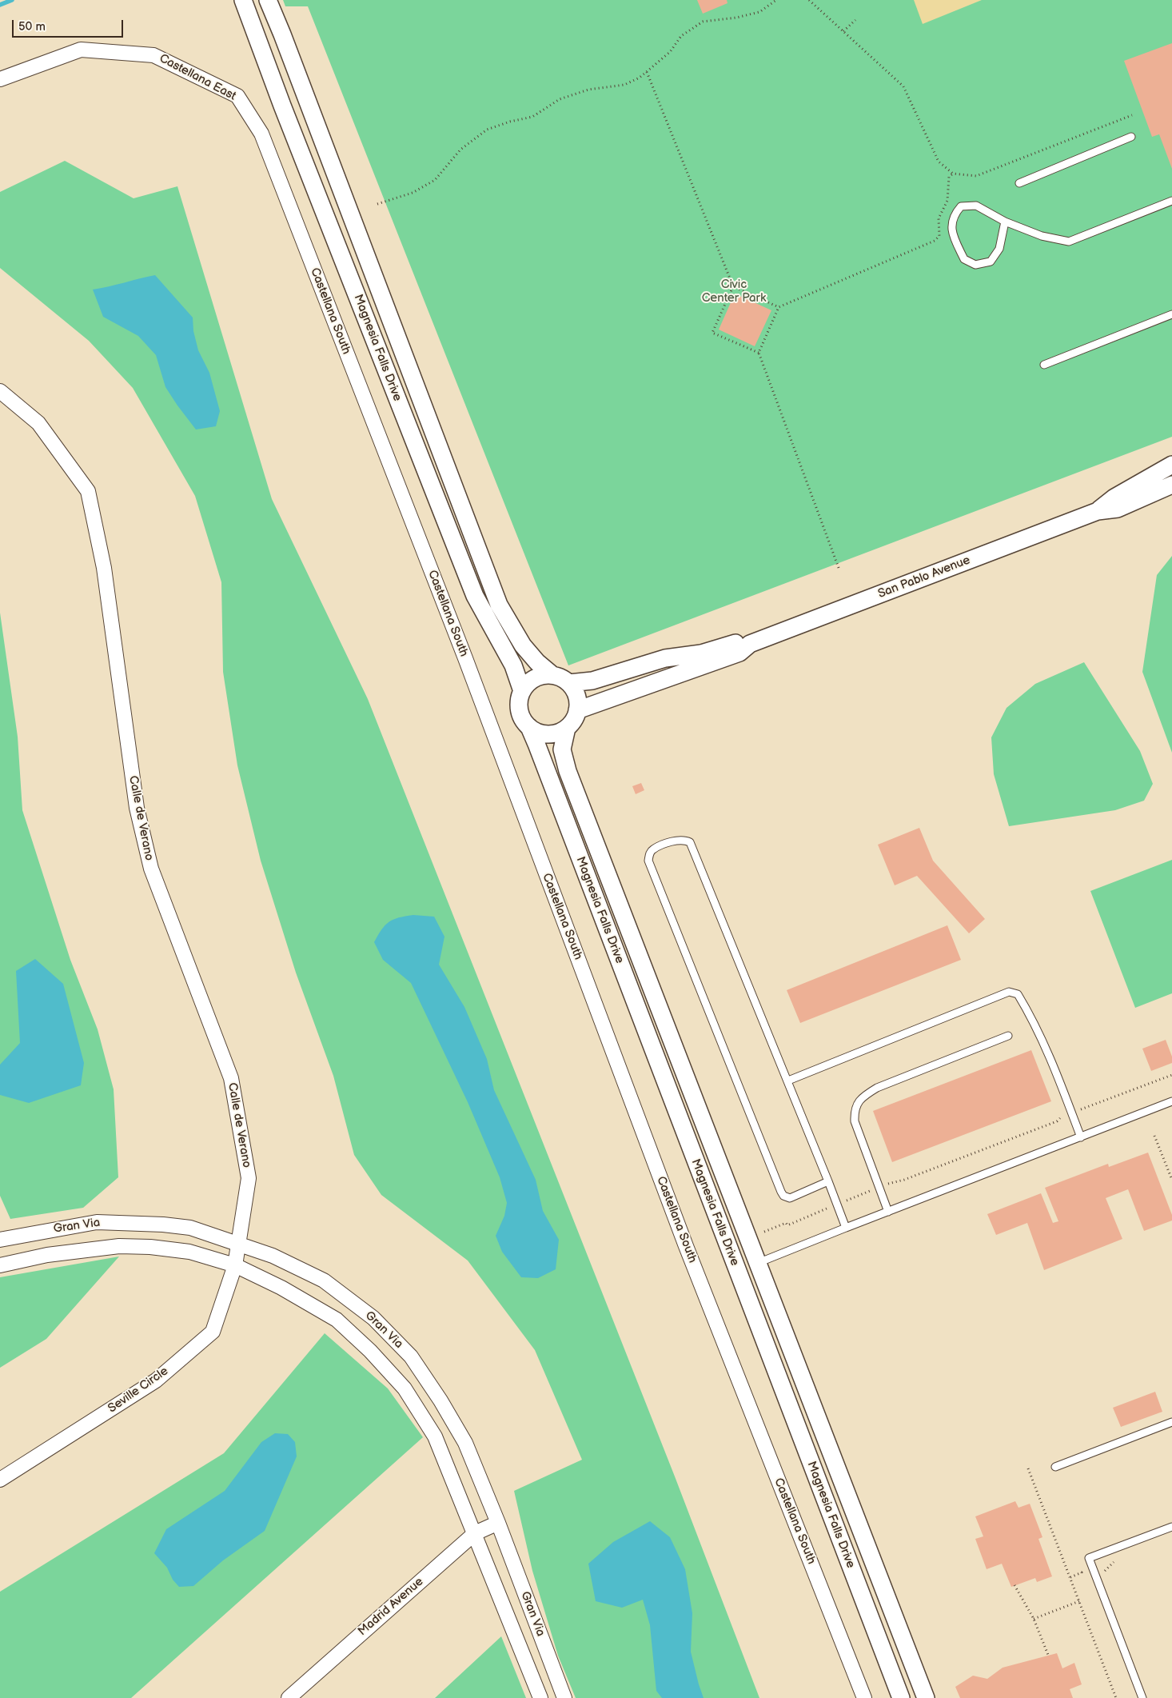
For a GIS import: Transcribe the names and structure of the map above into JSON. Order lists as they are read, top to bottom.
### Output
{
  "streets": {
    "street": [
      "Castellana East",
      "Castellana South",
      "Magnesia Falls Drive",
      "San Pablo Avenue",
      "Calle de Verano",
      "Gran Via",
      "Seville Circle",
      "Madrid Avenue"
    ]
  },
  "crossings": [
    ["Castellana East", "Castellana South"],
    ["Magnesia Falls Drive", "San Pablo Avenue"],
    ["Calle de Verano", "Gran Via"],
    ["Calle de Verano", "Seville Circle"],
    ["Gran Via", "Seville Circle"],
    ["Gran Via", "Madrid Avenue"]
  ],
  "parks": ["Civic Center Park"],
  "scale_bar": "50 m"
}
